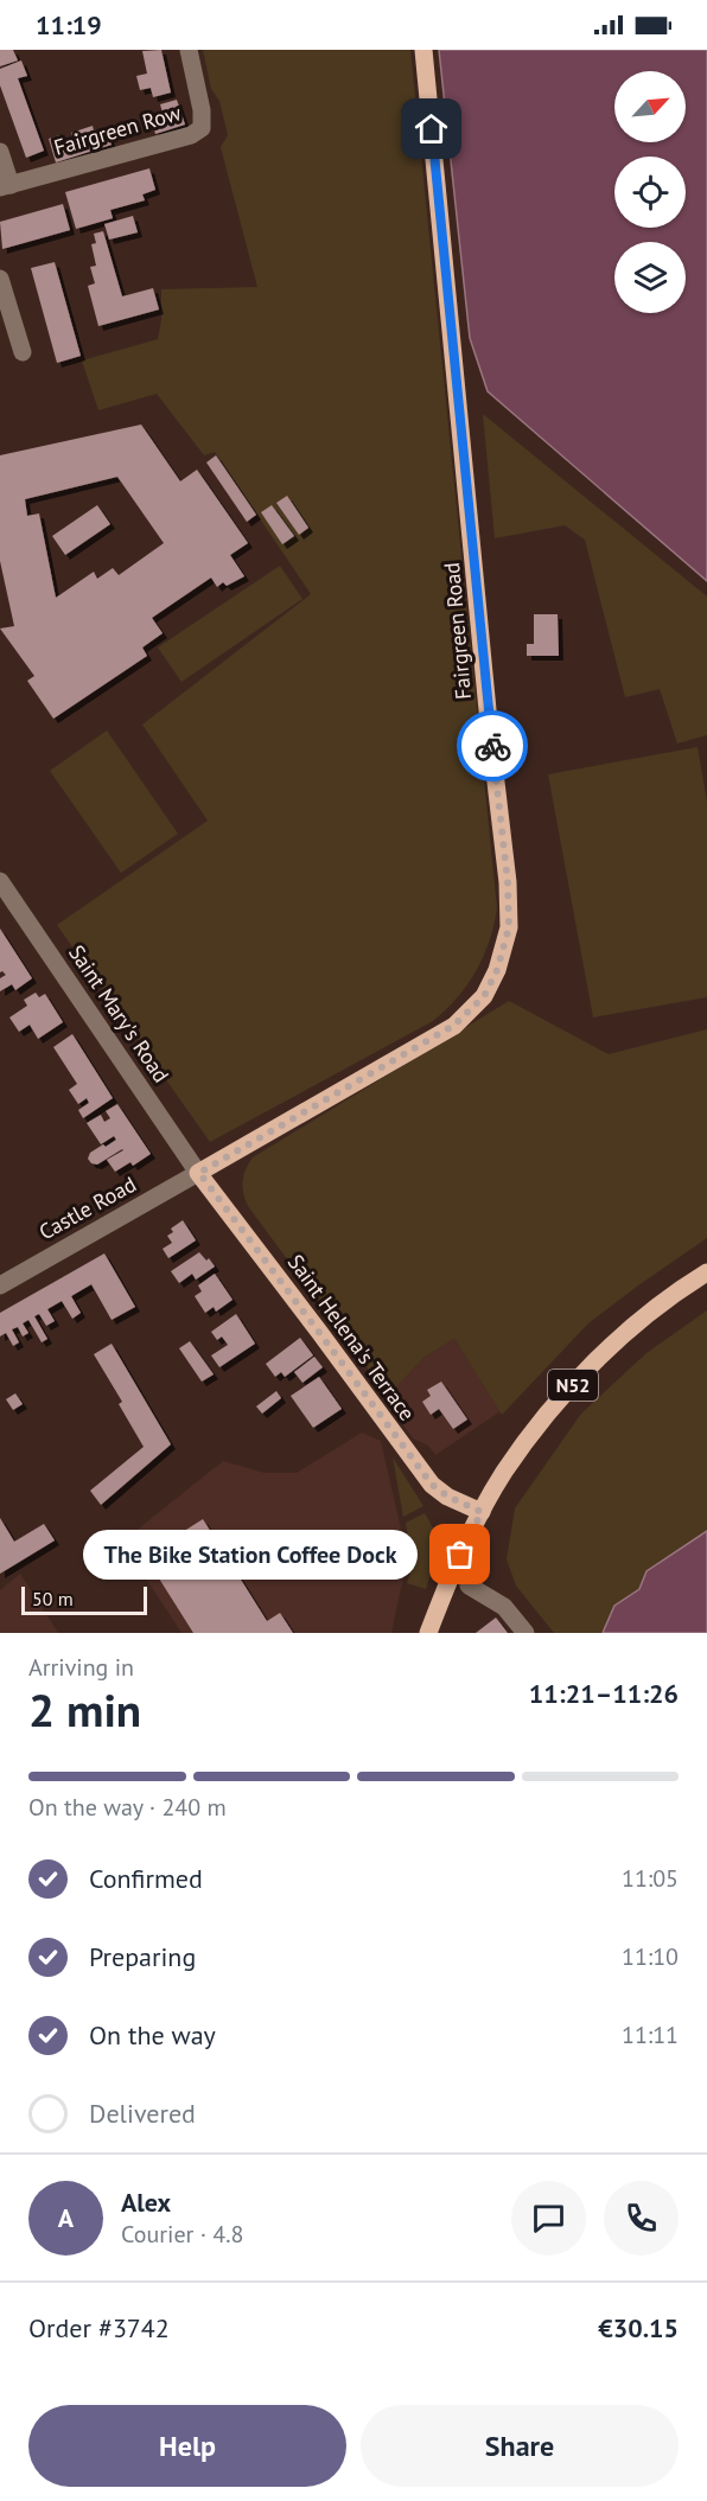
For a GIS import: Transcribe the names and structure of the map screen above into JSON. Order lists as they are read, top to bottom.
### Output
{
  "streets": {
    "main road": ["Fairgreen Road", "Saint Helena's Terrace", "N52"],
    "street": ["Fairgreen Row", "Saint Mary's Road", "Castle Road"]
  },
  "crossings": [
    ["Fairgreen Road", "Saint Mary's Road"],
    ["Fairgreen Road", "Castle Road"],
    ["Fairgreen Road", "Saint Helena's Terrace"],
    ["Saint Mary's Road", "Castle Road"],
    ["Saint Mary's Road", "Saint Helena's Terrace"],
    ["Castle Road", "Saint Helena's Terrace"],
    ["Saint Helena's Terrace", "N52"]
  ],
  "places": ["The Bike Station Coffee Dock"],
  "scale_bar": "50 m",
  "north": "top right",
  "page": {
    "status": "11:19",
    "bubble": "The Bike Station Coffee Dock",
    "scale": "50 m",
    "heading": ["2 min", "Arriving in", "11:21–11:26"],
    "panel": [
      "Alex",
      "Courier · 4.8",
      "Order #3742",
      "€30.15"
    ],
    "bar": "On the way · 240 m",
    "list": [
      ["Confirmed", "11:05"],
      ["Preparing", "11:10"],
      ["On the way", "11:11"],
      "Delivered"
    ],
    "round": "A",
    "buttons": ["Help", "Share"]
  }
}
